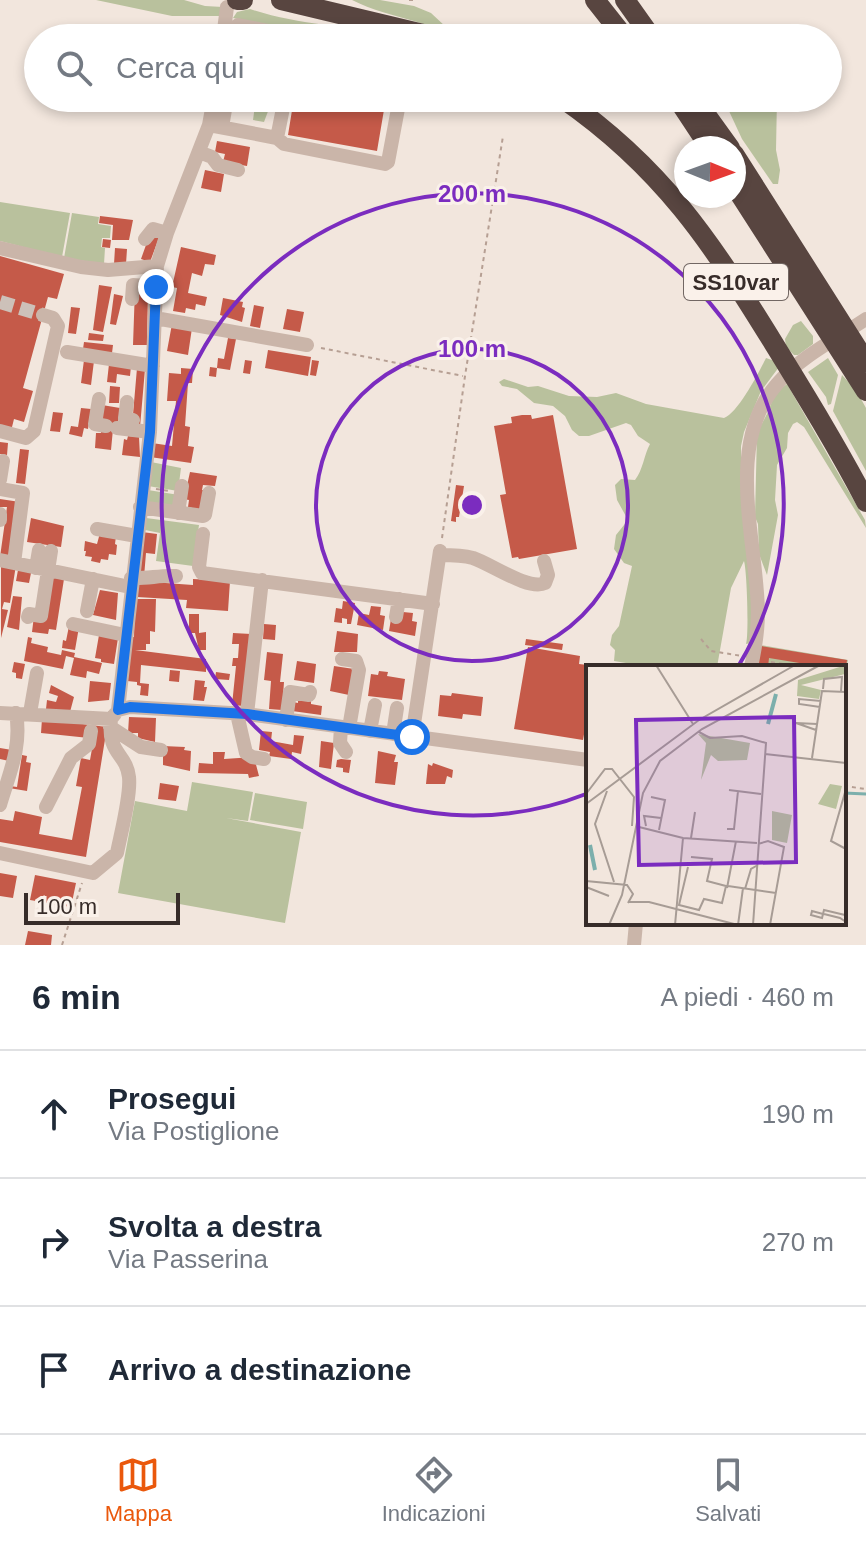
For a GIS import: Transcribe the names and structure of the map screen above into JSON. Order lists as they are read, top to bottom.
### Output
{
  "streets": {
    "highway": ["SS10var"]
  },
  "scale_bar": "100 m",
  "north": "right",
  "page": {
    "search": "Cerca qui",
    "scale": "100 m",
    "heading": ["6 min", "A piedi · 460 m"],
    "list": [
      ["Prosegui", "Via Postiglione", "190 m"],
      ["Svolta a destra", "Via Passerina", "270 m"],
      "Arrivo a destinazione"
    ],
    "nav": ["Mappa", "Indicazioni", "Salvati"]
  },
  "rings": ["200 m", "100 m"]
}
